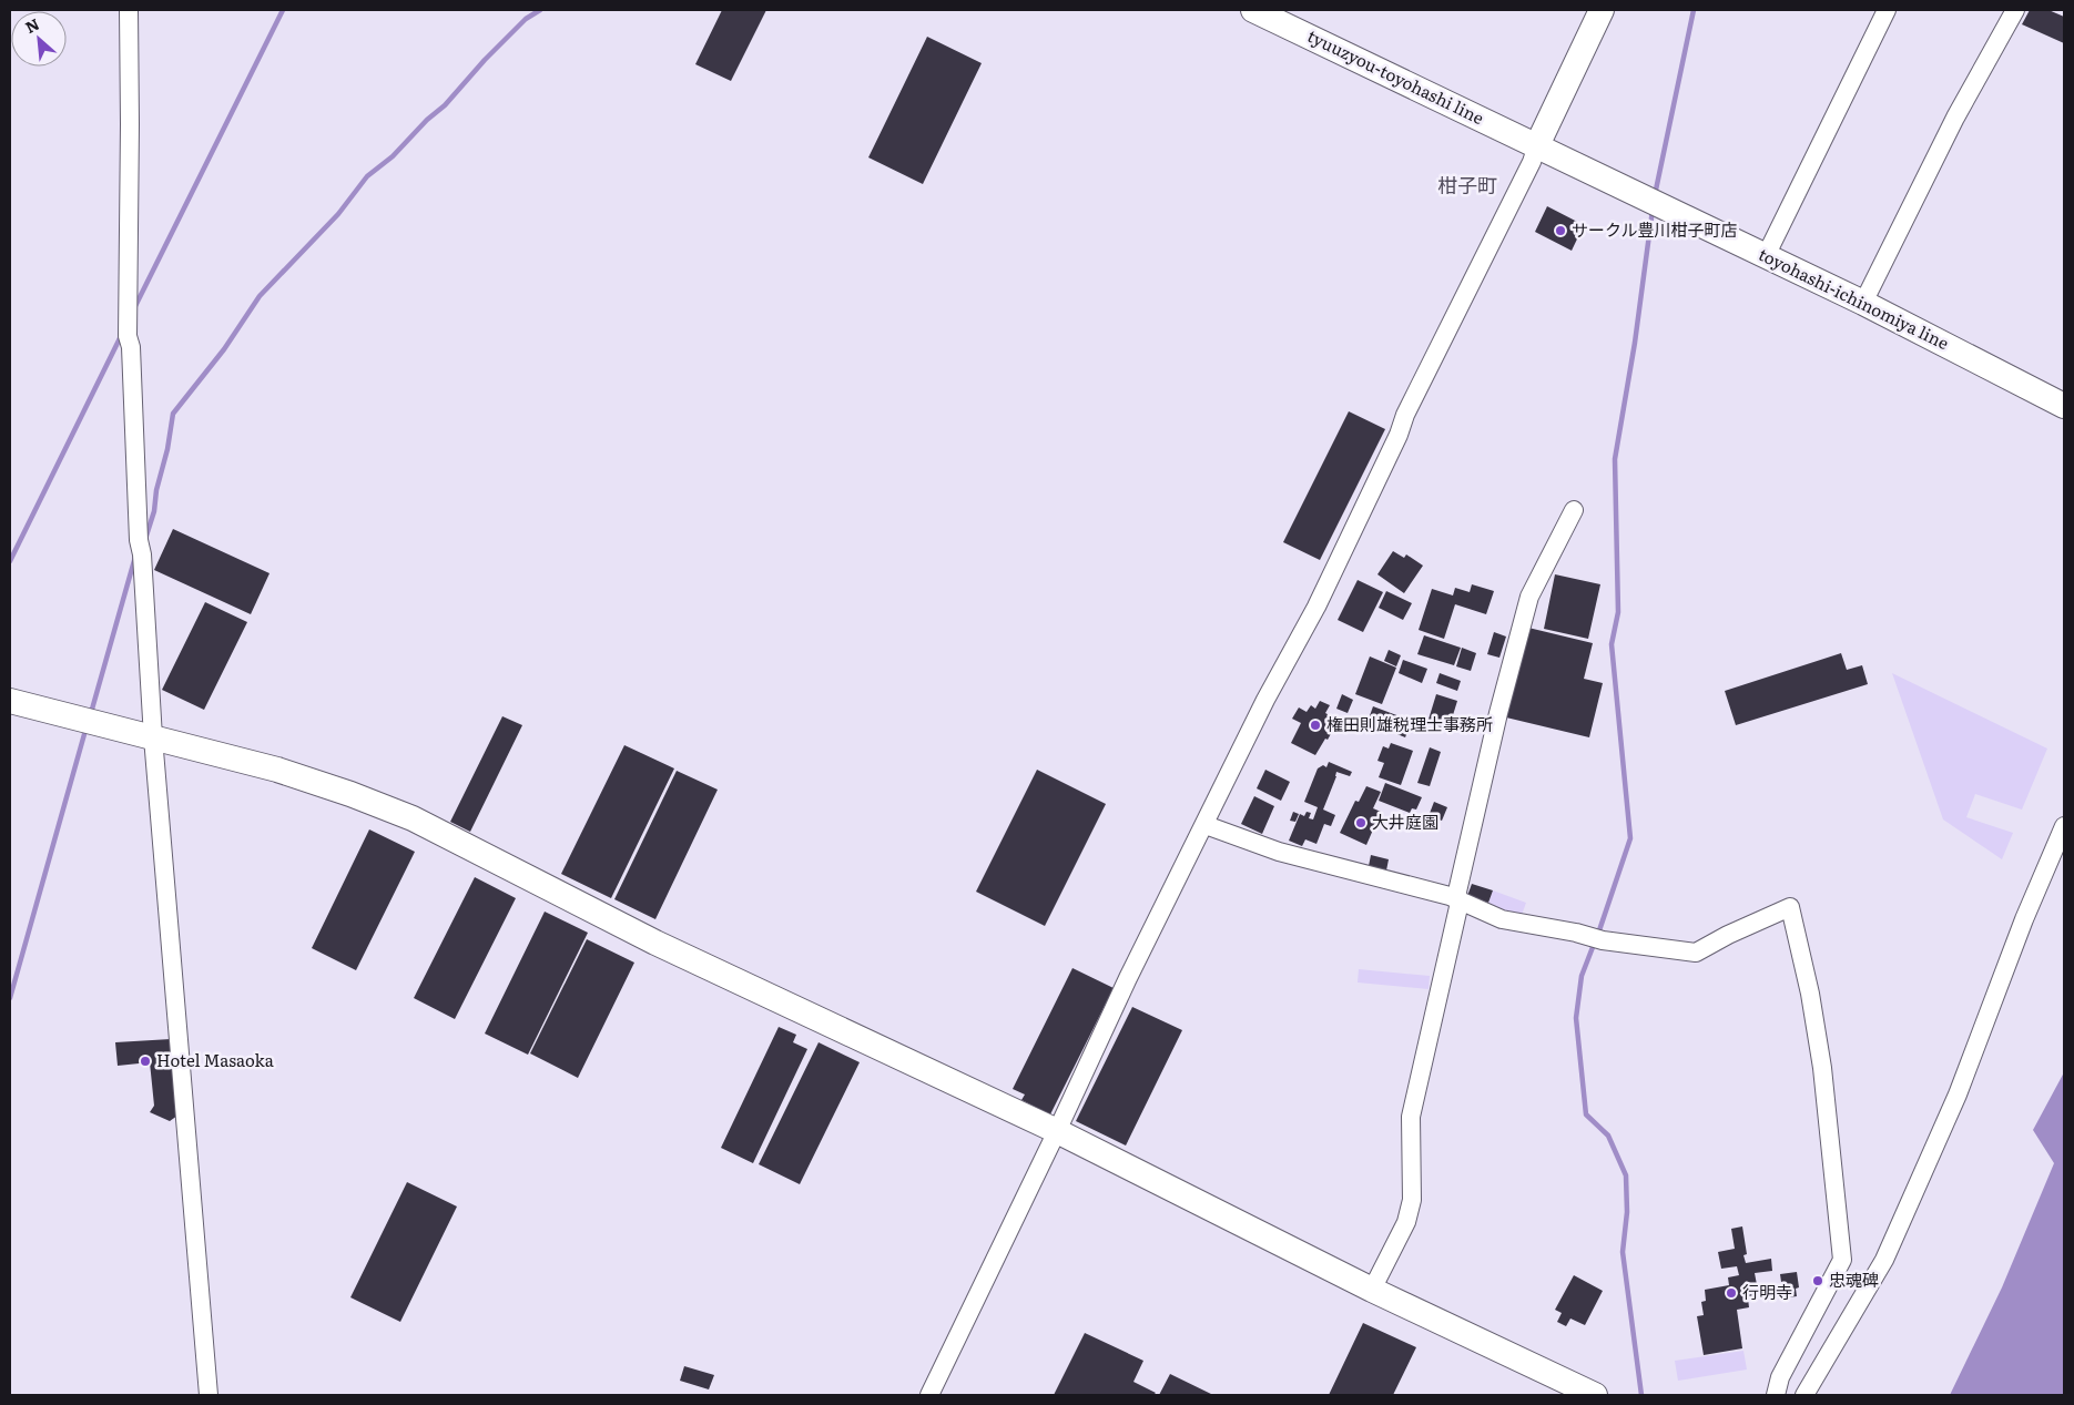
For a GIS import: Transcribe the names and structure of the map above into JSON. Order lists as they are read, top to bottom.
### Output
{
  "streets": {
    "street": ["tyuuzyou-toyohashi line", "toyohashi-ichinomiya line"]
  },
  "crossings": [
    ["tyuuzyou-toyohashi line", "toyohashi-ichinomiya line"]
  ],
  "districts": ["柑子町"],
  "places": [
    "サークル豊川柑子町店",
    "権田則雄税理士事務所",
    "大井庭園",
    "Hotel Masaoka",
    "忠魂碑",
    "行明寺"
  ],
  "north": "top left"
}
